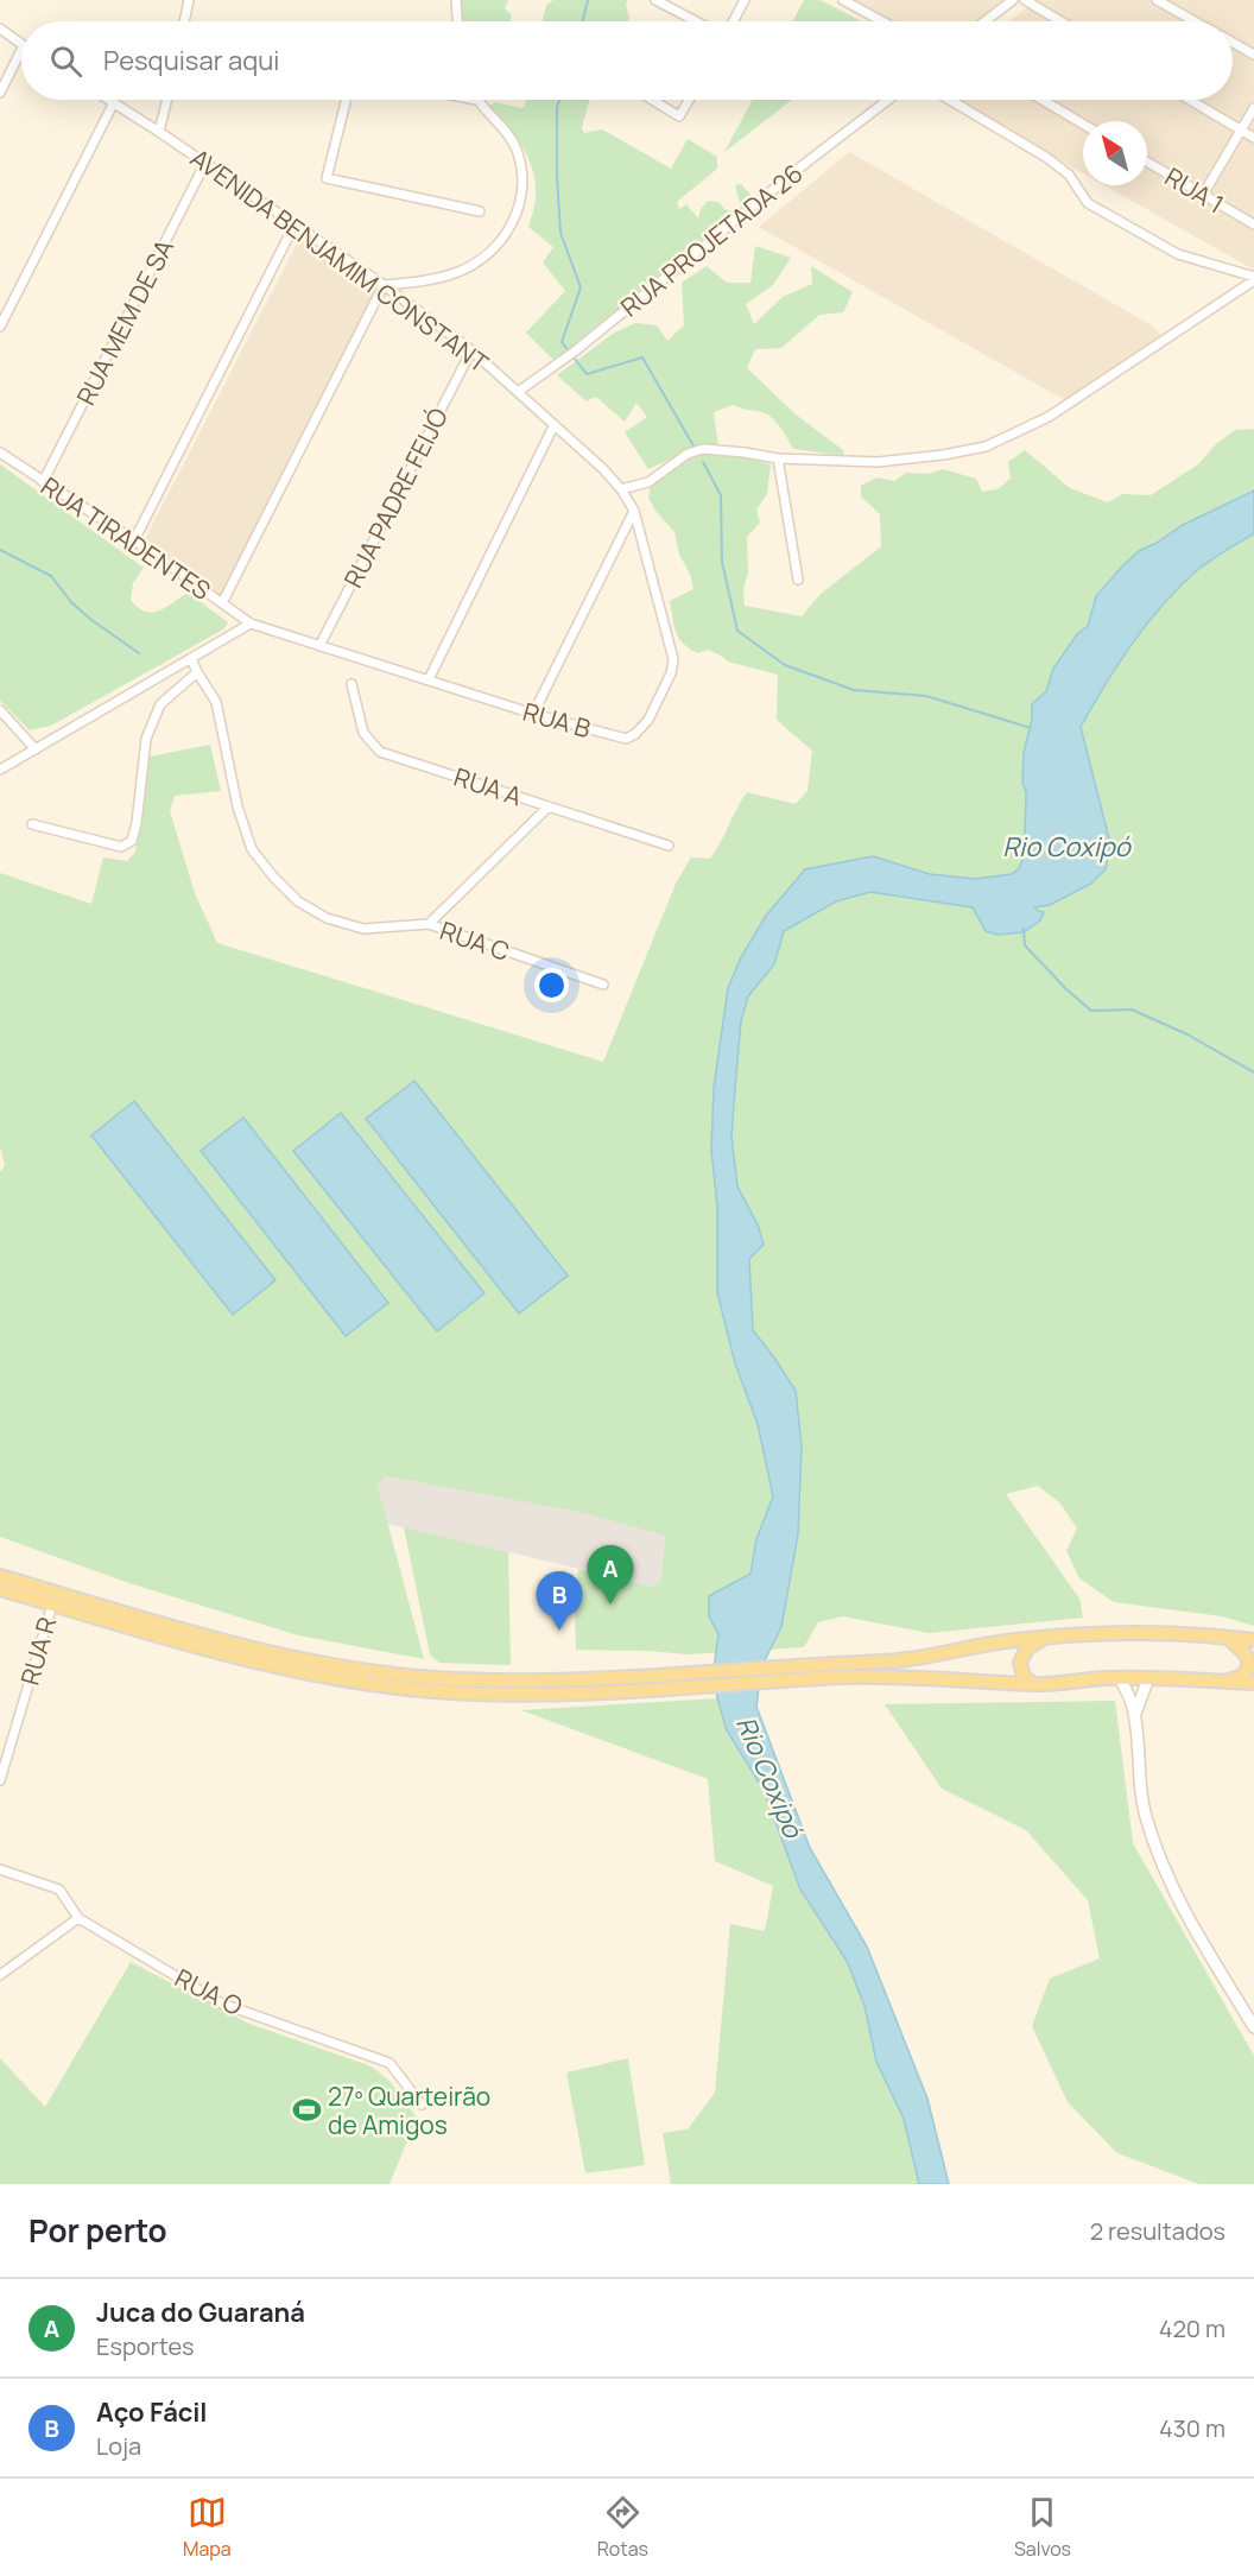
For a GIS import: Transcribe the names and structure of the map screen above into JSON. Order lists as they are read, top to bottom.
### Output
{
  "streets": {
    "street": [
      "RUA 1",
      "RUA PROJETADA 26",
      "AVENIDA BENJAMIM CONSTANT",
      "RUA MEM DE SA",
      "RUA PADRE FEIJÓ",
      "RUA TIRADENTES",
      "RUA B",
      "RUA A",
      "RUA C",
      "RUA R",
      "RUA O"
    ]
  },
  "crossings": [
    ["RUA PROJETADA 26", "AVENIDA BENJAMIM CONSTANT"],
    ["AVENIDA BENJAMIM CONSTANT", "RUA MEM DE SA"],
    ["AVENIDA BENJAMIM CONSTANT", "RUA PADRE FEIJÓ"],
    ["AVENIDA BENJAMIM CONSTANT", "RUA B"],
    ["RUA MEM DE SA", "RUA TIRADENTES"],
    ["RUA PADRE FEIJÓ", "RUA B"],
    ["RUA TIRADENTES", "RUA B"]
  ],
  "water": ["Rio Coxipó"],
  "places": {
    "sports": ["27º Quarteirão de Amigos"]
  },
  "north": "top left",
  "page": {
    "search": "Pesquisar aqui",
    "pins": ["A", "B"],
    "heading": ["Por perto", "2 resultados"],
    "list": [
      {
        "mark": "A",
        "name": "Juca do Guaraná",
        "note": "Esportes",
        "value": "420 m"
      },
      {
        "mark": "B",
        "name": "Aço Fácil",
        "note": "Loja",
        "value": "430 m"
      }
    ],
    "nav": ["Mapa", "Rotas", "Salvos"]
  }
}
